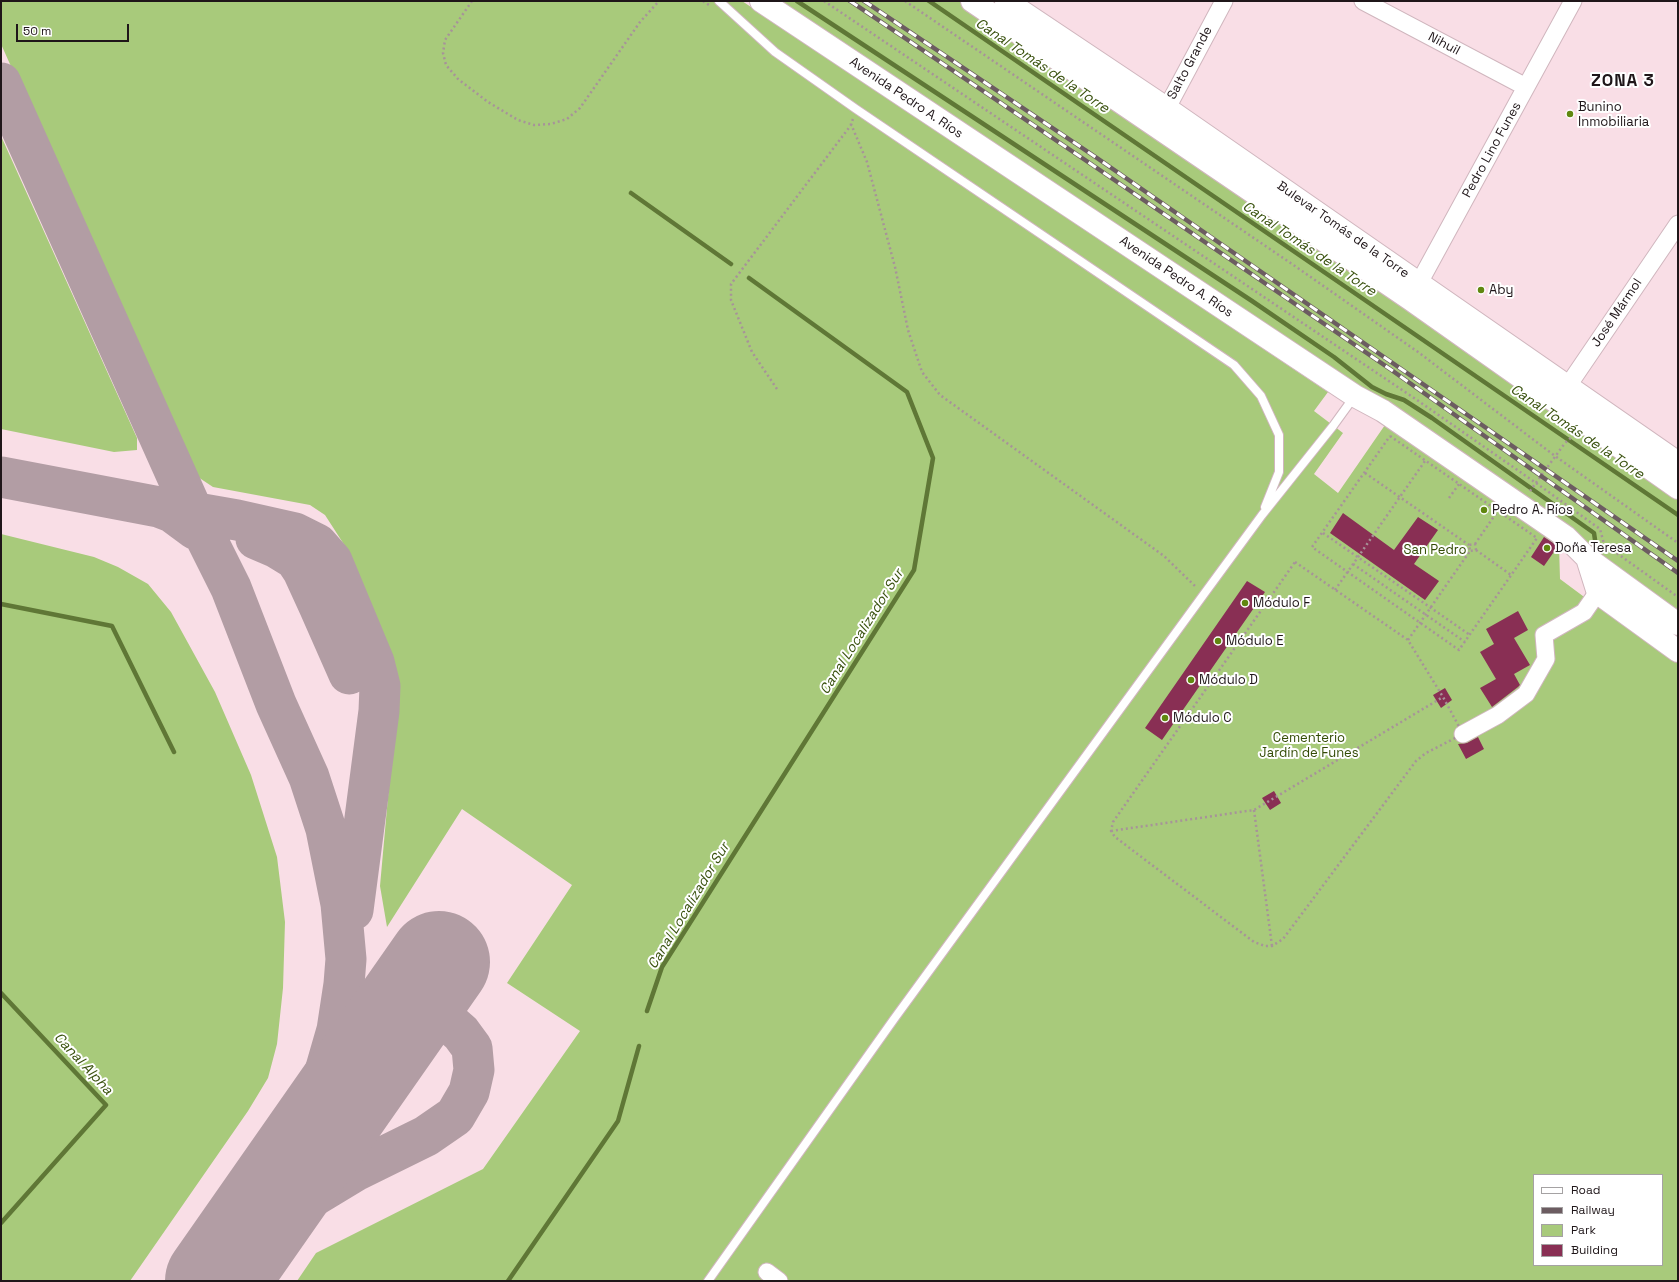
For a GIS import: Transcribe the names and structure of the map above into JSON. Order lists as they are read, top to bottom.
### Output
{
  "streets": {
    "main road": ["Avenida Pedro A. Ríos", "Bulevar Tomás de la Torre"],
    "street": [
      "Nihuil",
      "Salto Grande",
      "Pedro Lino Funes",
      "José Mármol"
    ]
  },
  "crossings": [
    ["Nihuil", "Pedro Lino Funes"],
    ["Salto Grande", "Bulevar Tomás de la Torre"],
    ["Pedro Lino Funes", "Bulevar Tomás de la Torre"],
    ["Bulevar Tomás de la Torre", "José Mármol"]
  ],
  "districts": ["ZONA 3"],
  "water": ["Canal Tomás de la Torre", "Canal Localizador Sur", "Canal Alpha"],
  "parks": ["San Pedro", "Cementerio Jardín de Funes"],
  "places": [
    "Bunino Inmobiliaria",
    "Aby",
    "Pedro A. Ríos",
    "Doña Teresa",
    "Módulo F",
    "Módulo E",
    "Módulo D",
    "Módulo C"
  ],
  "legend": [
    "Road",
    "Railway",
    "Park",
    "Building"
  ],
  "scale_bar": "50 m"
}
